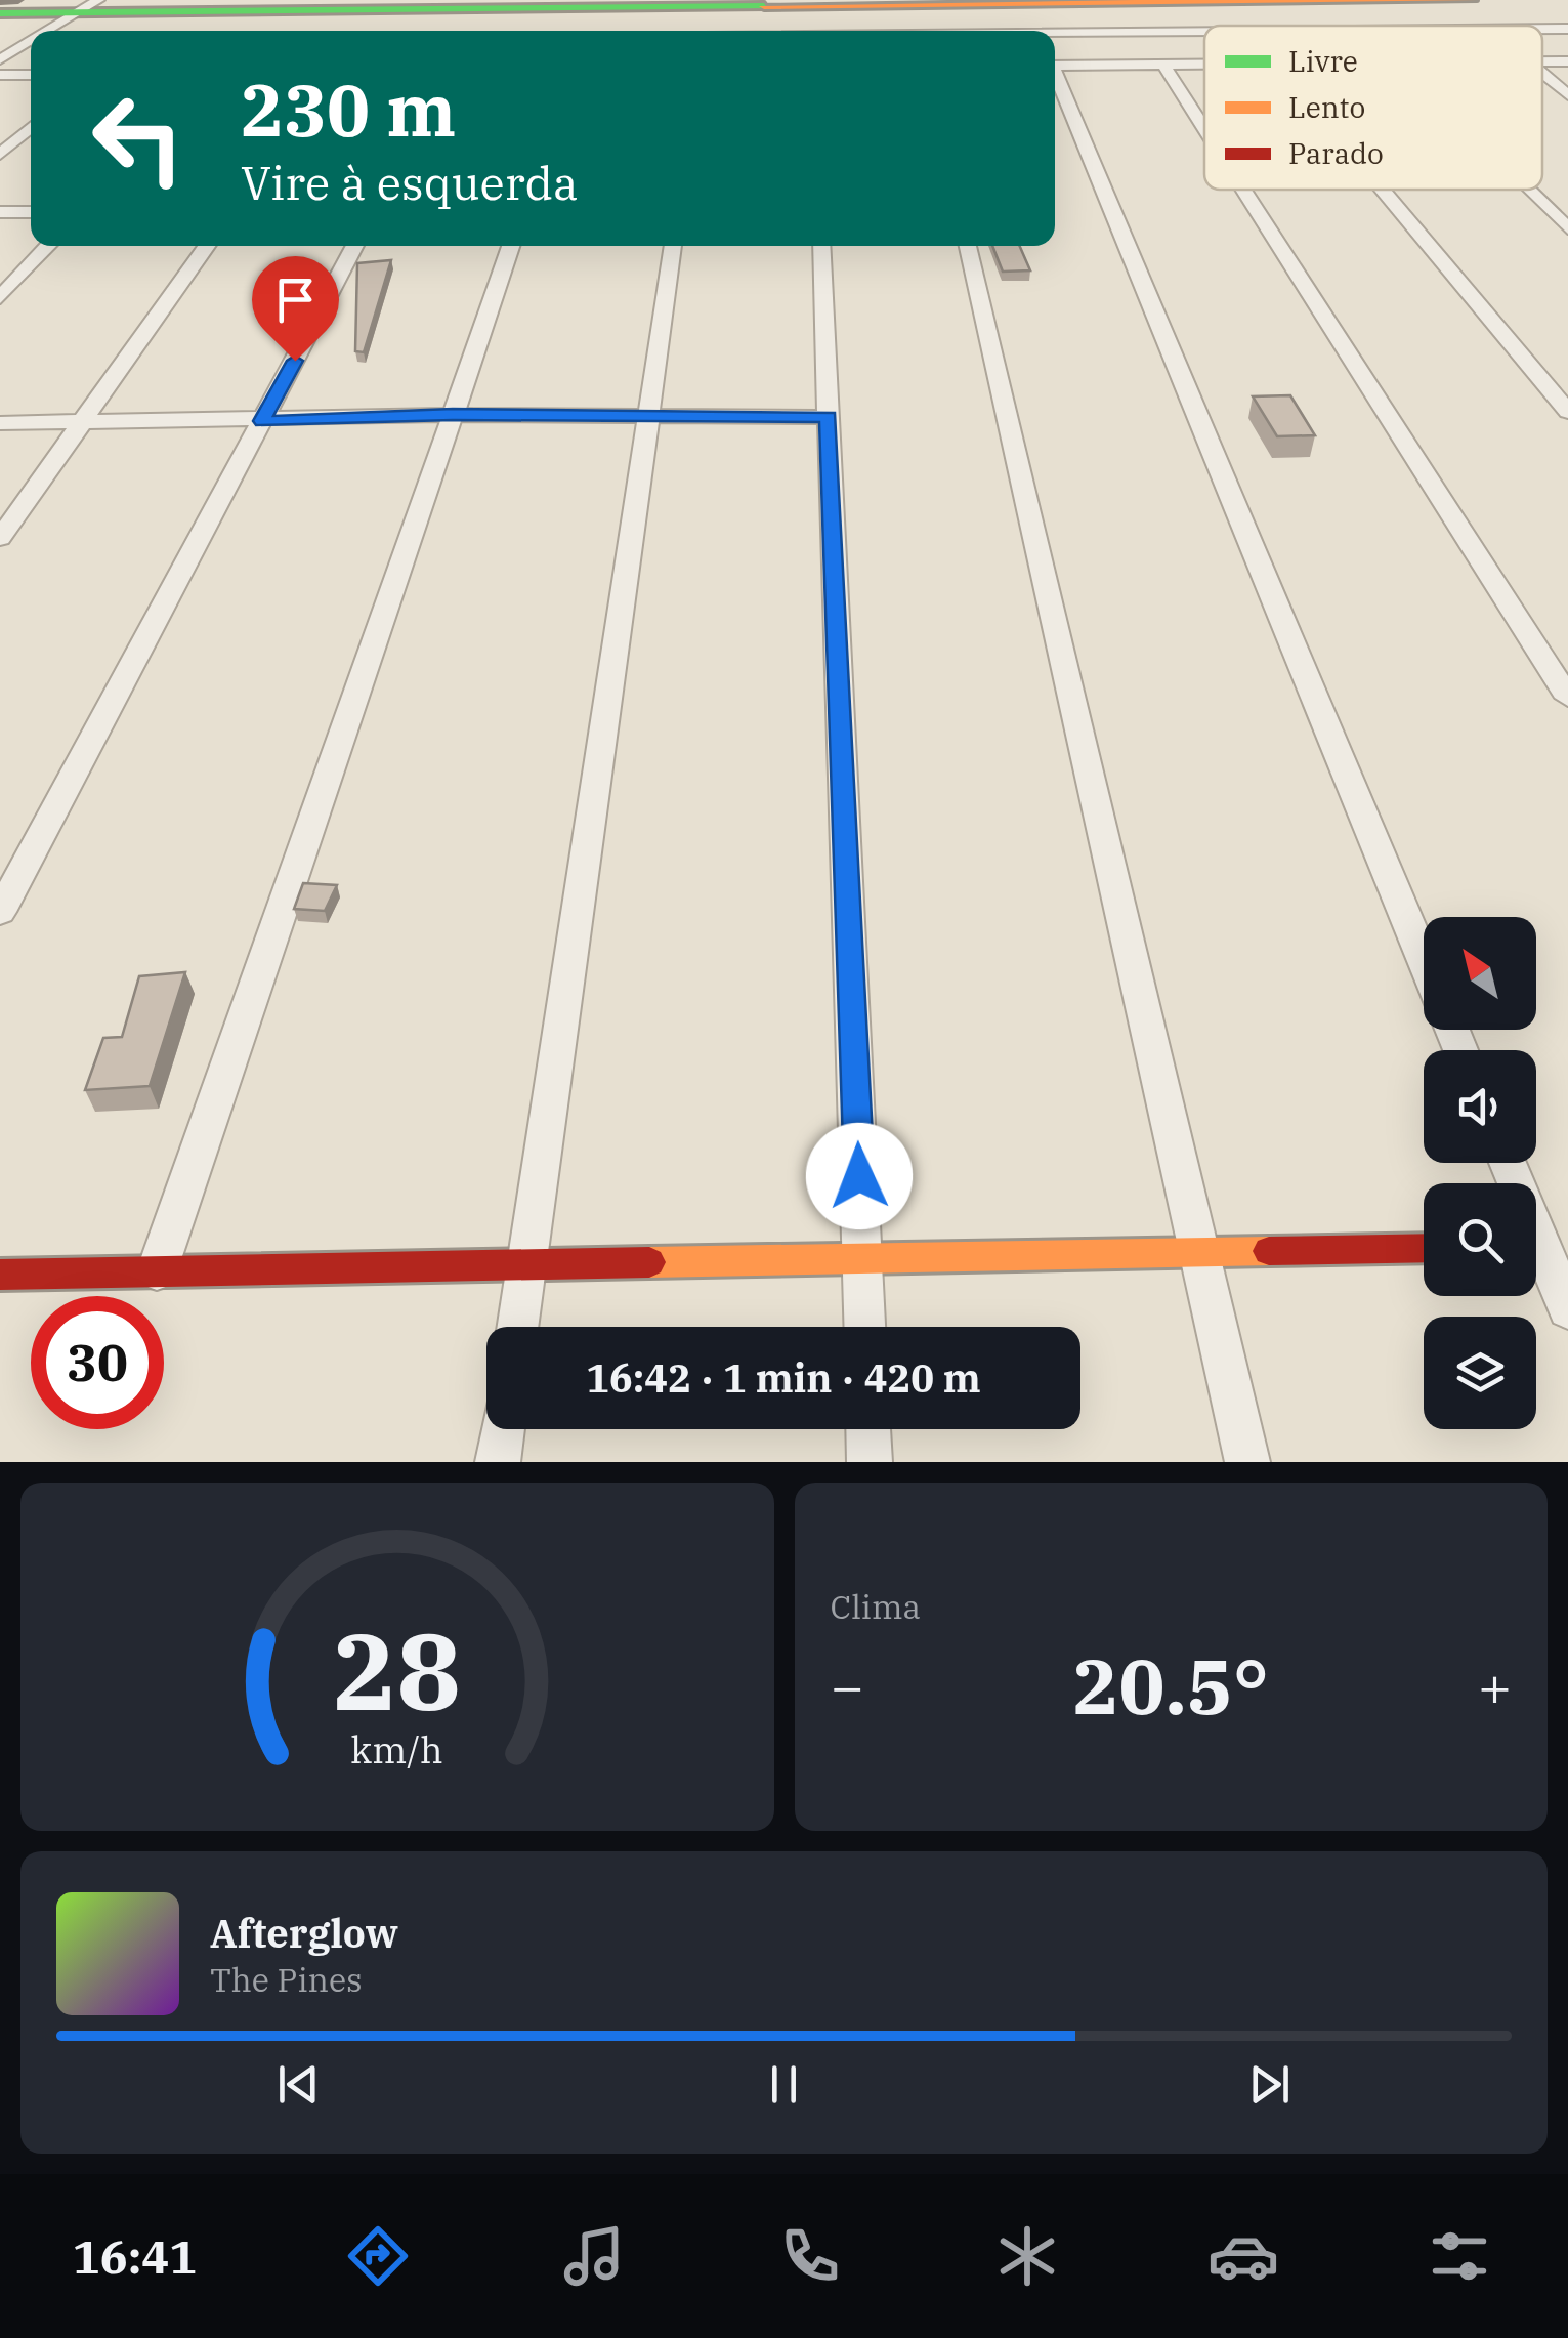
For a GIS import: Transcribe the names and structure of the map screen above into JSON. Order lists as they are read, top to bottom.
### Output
{
  "legend": ["Livre", "Lento", "Parado"],
  "north": "top left",
  "page": {
    "turn": ["230 m", "Vire à esquerda"],
    "limit": "30",
    "trip": "16:42 · 1 min · 420 m",
    "tile": "Clima",
    "heat": ["−", "20.5°", "+"],
    "song": ["Afterglow", "The Pines"],
    "tabs": "16:41",
    "gauge": ["28", "km/h"]
  }
}
